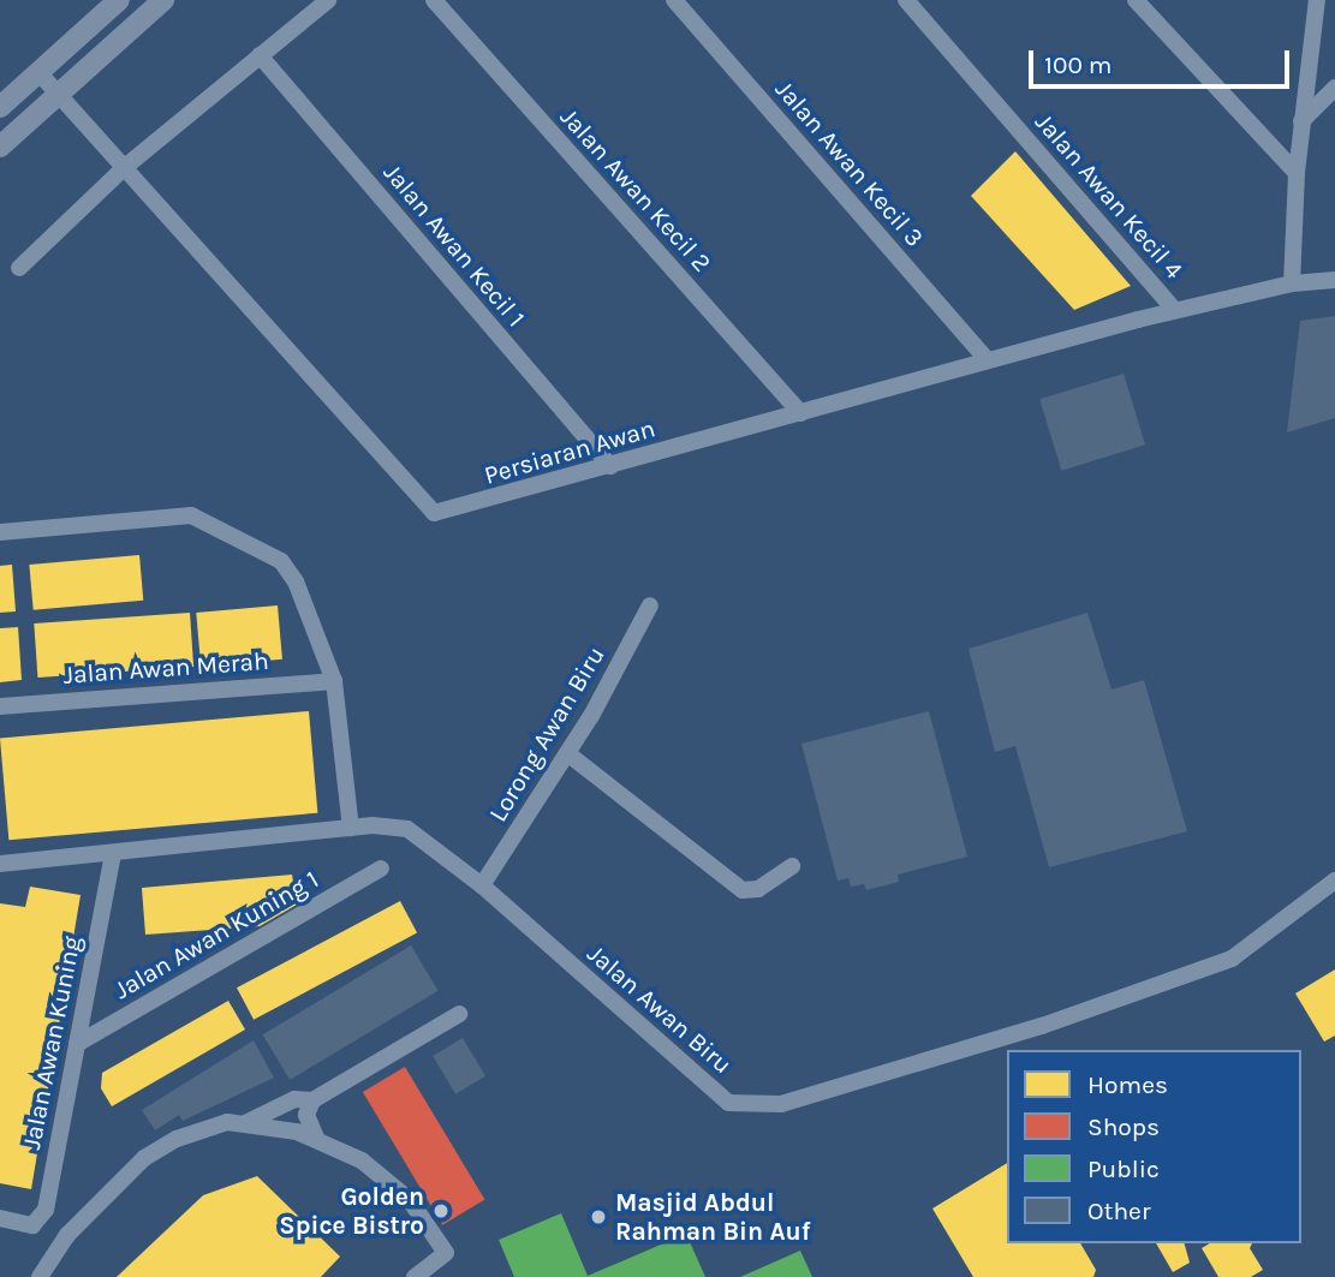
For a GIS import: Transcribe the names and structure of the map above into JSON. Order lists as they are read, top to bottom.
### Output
{
  "streets": {
    "street": [
      "Jalan Awan Kecil 3",
      "Jalan Awan Kecil 2",
      "Jalan Awan Kecil 4",
      "Jalan Awan Kecil 1",
      "Persiaran Awan",
      "Jalan Awan Merah",
      "Lorong Awan Biru",
      "Jalan Awan Kuning 1",
      "Jalan Awan Biru",
      "Jalan Awan Kuning"
    ]
  },
  "crossings": [
    ["Jalan Awan Kecil 3", "Persiaran Awan"],
    ["Jalan Awan Kecil 2", "Persiaran Awan"],
    ["Jalan Awan Kecil 4", "Persiaran Awan"],
    ["Jalan Awan Kecil 1", "Persiaran Awan"],
    ["Lorong Awan Biru", "Jalan Awan Biru"],
    ["Jalan Awan Kuning 1", "Jalan Awan Kuning"],
    ["Jalan Awan Biru", "Jalan Awan Kuning"]
  ],
  "places": ["Golden Spice Bistro", "Masjid Abdul Rahman Bin Auf"],
  "legend": [
    "Homes",
    "Shops",
    "Public",
    "Other"
  ],
  "scale_bar": "100 m"
}
